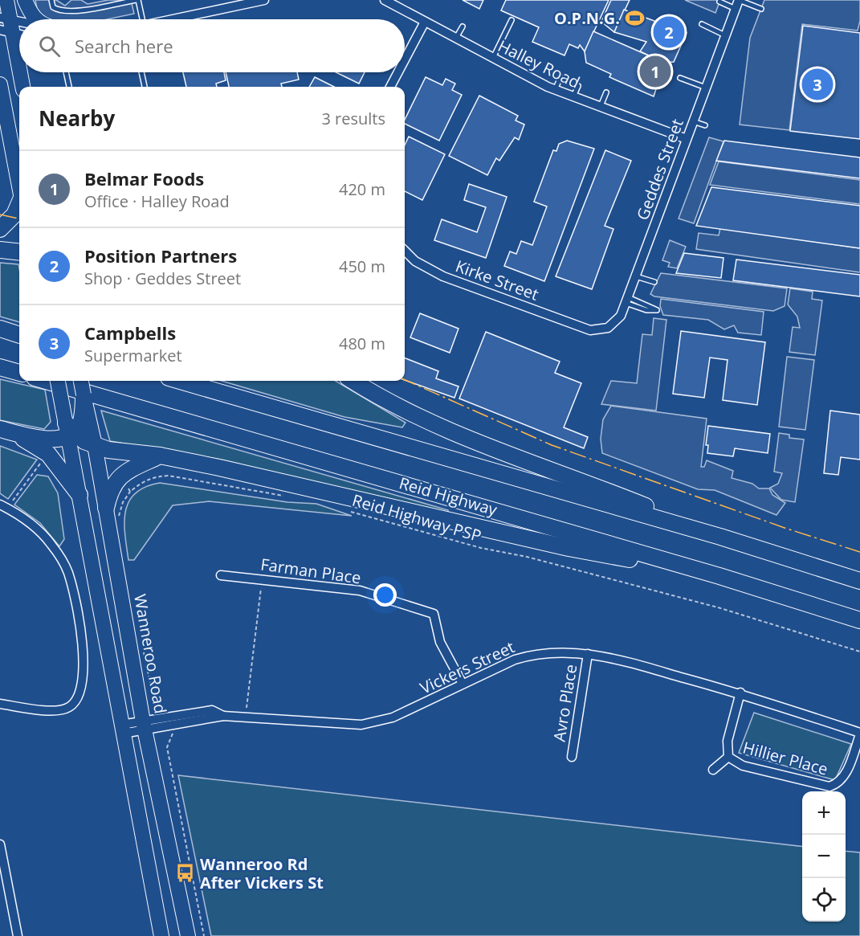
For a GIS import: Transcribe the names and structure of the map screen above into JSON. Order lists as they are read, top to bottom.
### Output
{
  "streets": {
    "highway": ["Reid Highway", "Wanneroo Road"],
    "street": [
      "Halley Road",
      "Geddes Street",
      "Kirke Street",
      "Farman Place",
      "Vickers Street",
      "Avro Place",
      "Hillier Place"
    ],
    "path": ["Reid Highway PSP"]
  },
  "crossings": [
    ["Halley Road", "Geddes Street"],
    ["Geddes Street", "Kirke Street"],
    ["Farman Place", "Vickers Street"],
    ["Wanneroo Road", "Vickers Street"],
    ["Vickers Street", "Avro Place"],
    ["Vickers Street", "Hillier Place"]
  ],
  "places": {
    "sports": ["O.P.N.G."],
    "bus stop": ["Wanneroo Rd After Vickers St"]
  },
  "page": {
    "pins": ["2", "1", "3"],
    "search": "Search here",
    "heading": ["Nearby", "3 results"],
    "list": [
      {
        "mark": "1",
        "name": "Belmar Foods",
        "note": "Office · Halley Road",
        "value": "420 m"
      },
      {
        "mark": "2",
        "name": "Position Partners",
        "note": "Shop · Geddes Street",
        "value": "450 m"
      },
      {
        "mark": "3",
        "name": "Campbells",
        "note": "Supermarket",
        "value": "480 m"
      }
    ],
    "map_buttons": ["+", "−"]
  }
}
